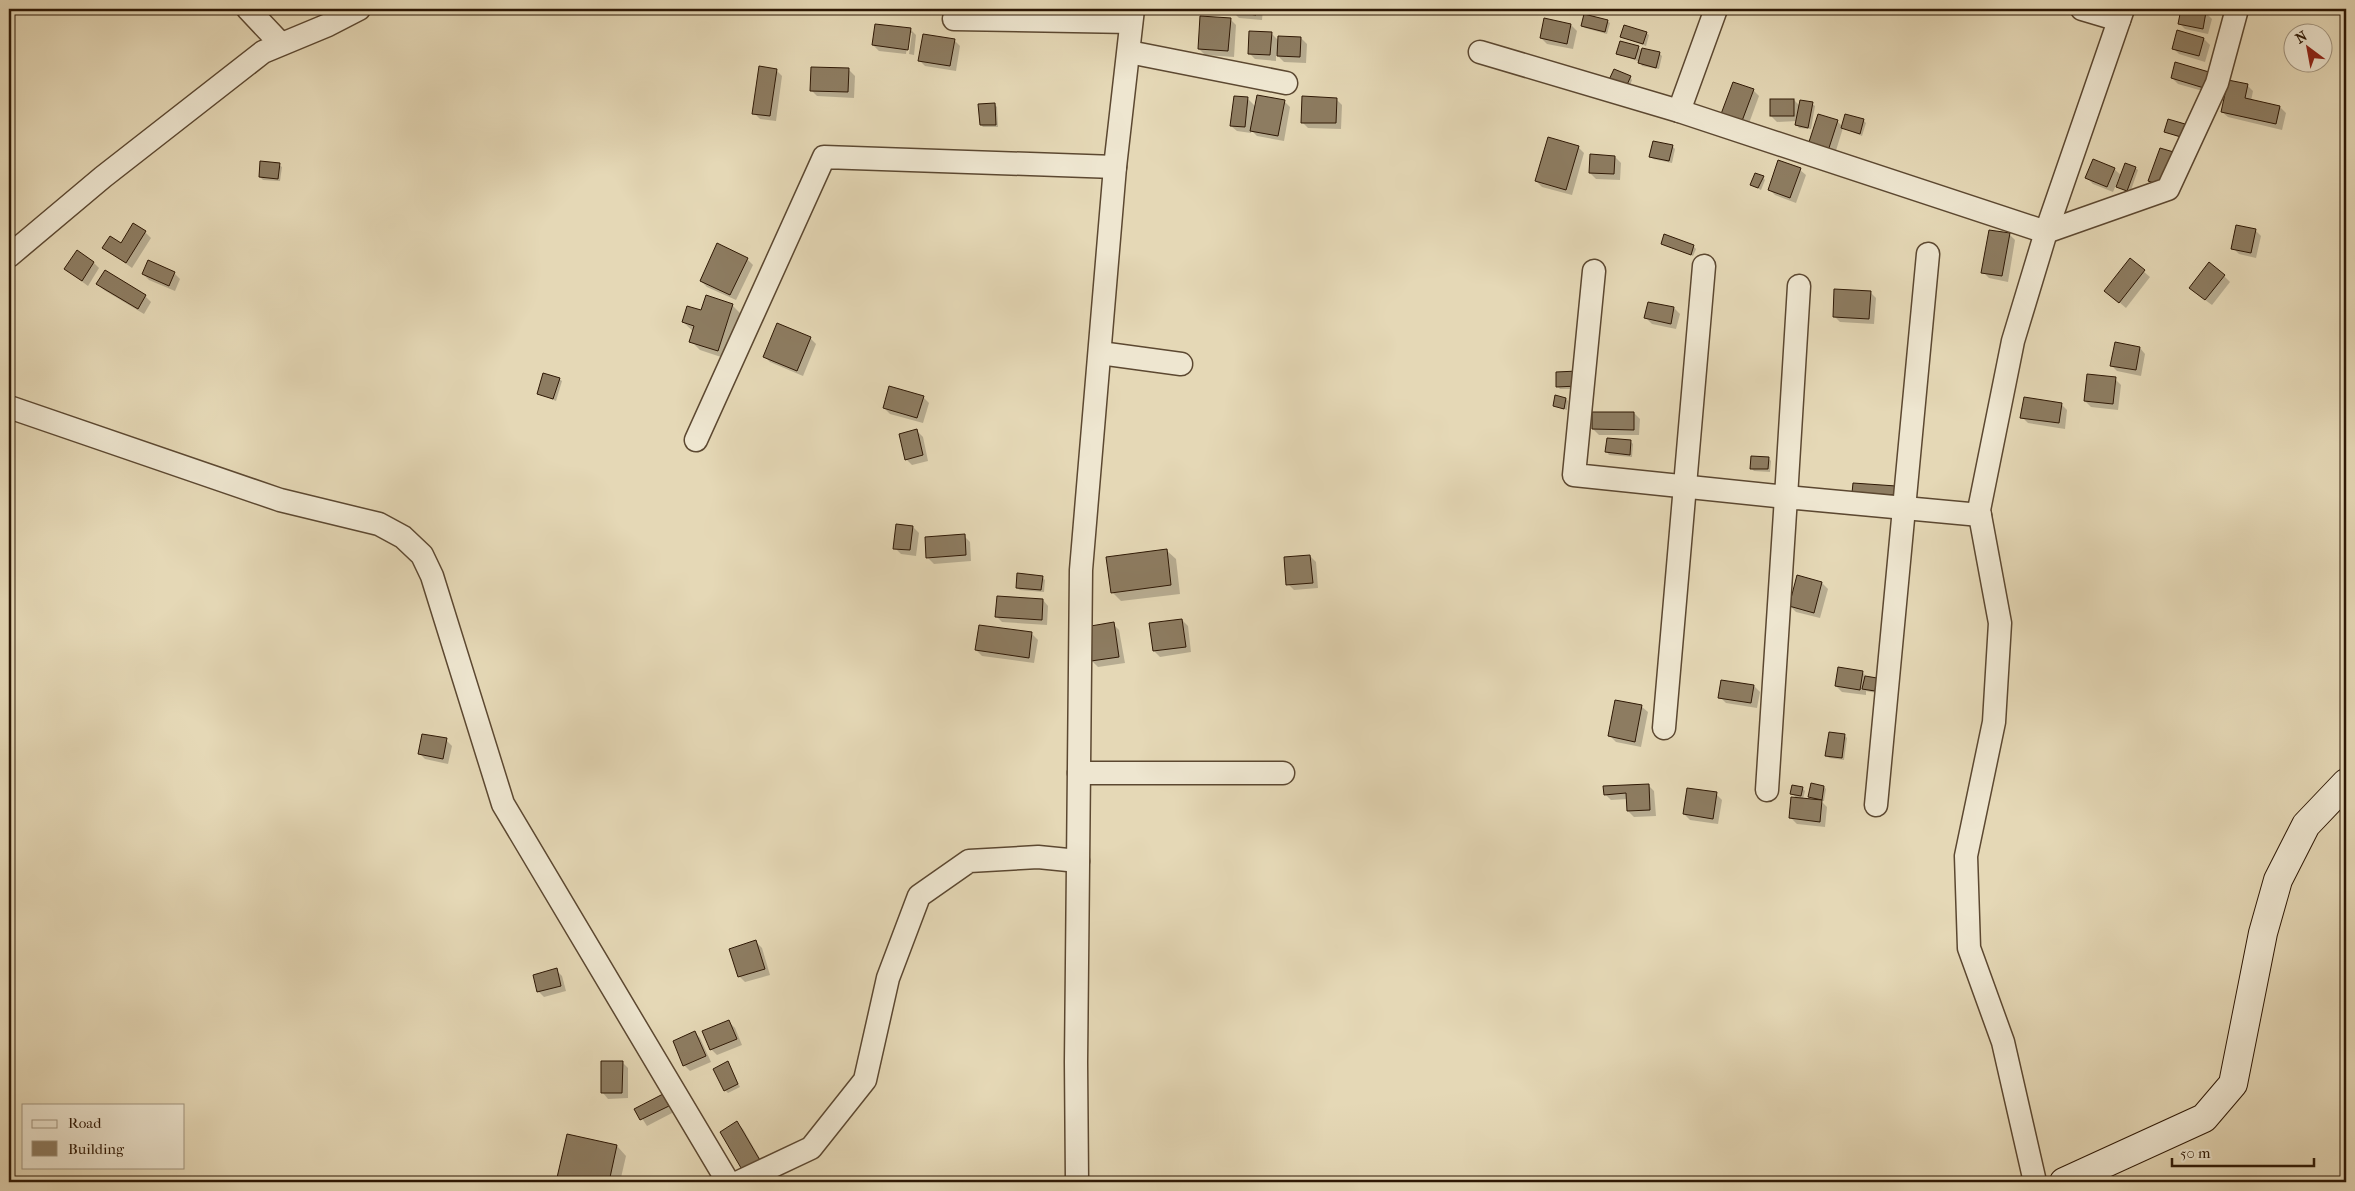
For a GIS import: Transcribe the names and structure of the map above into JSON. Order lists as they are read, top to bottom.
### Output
{
  "legend": ["Road", "Building"],
  "scale_bar": "50 m",
  "north": "top left"
}
